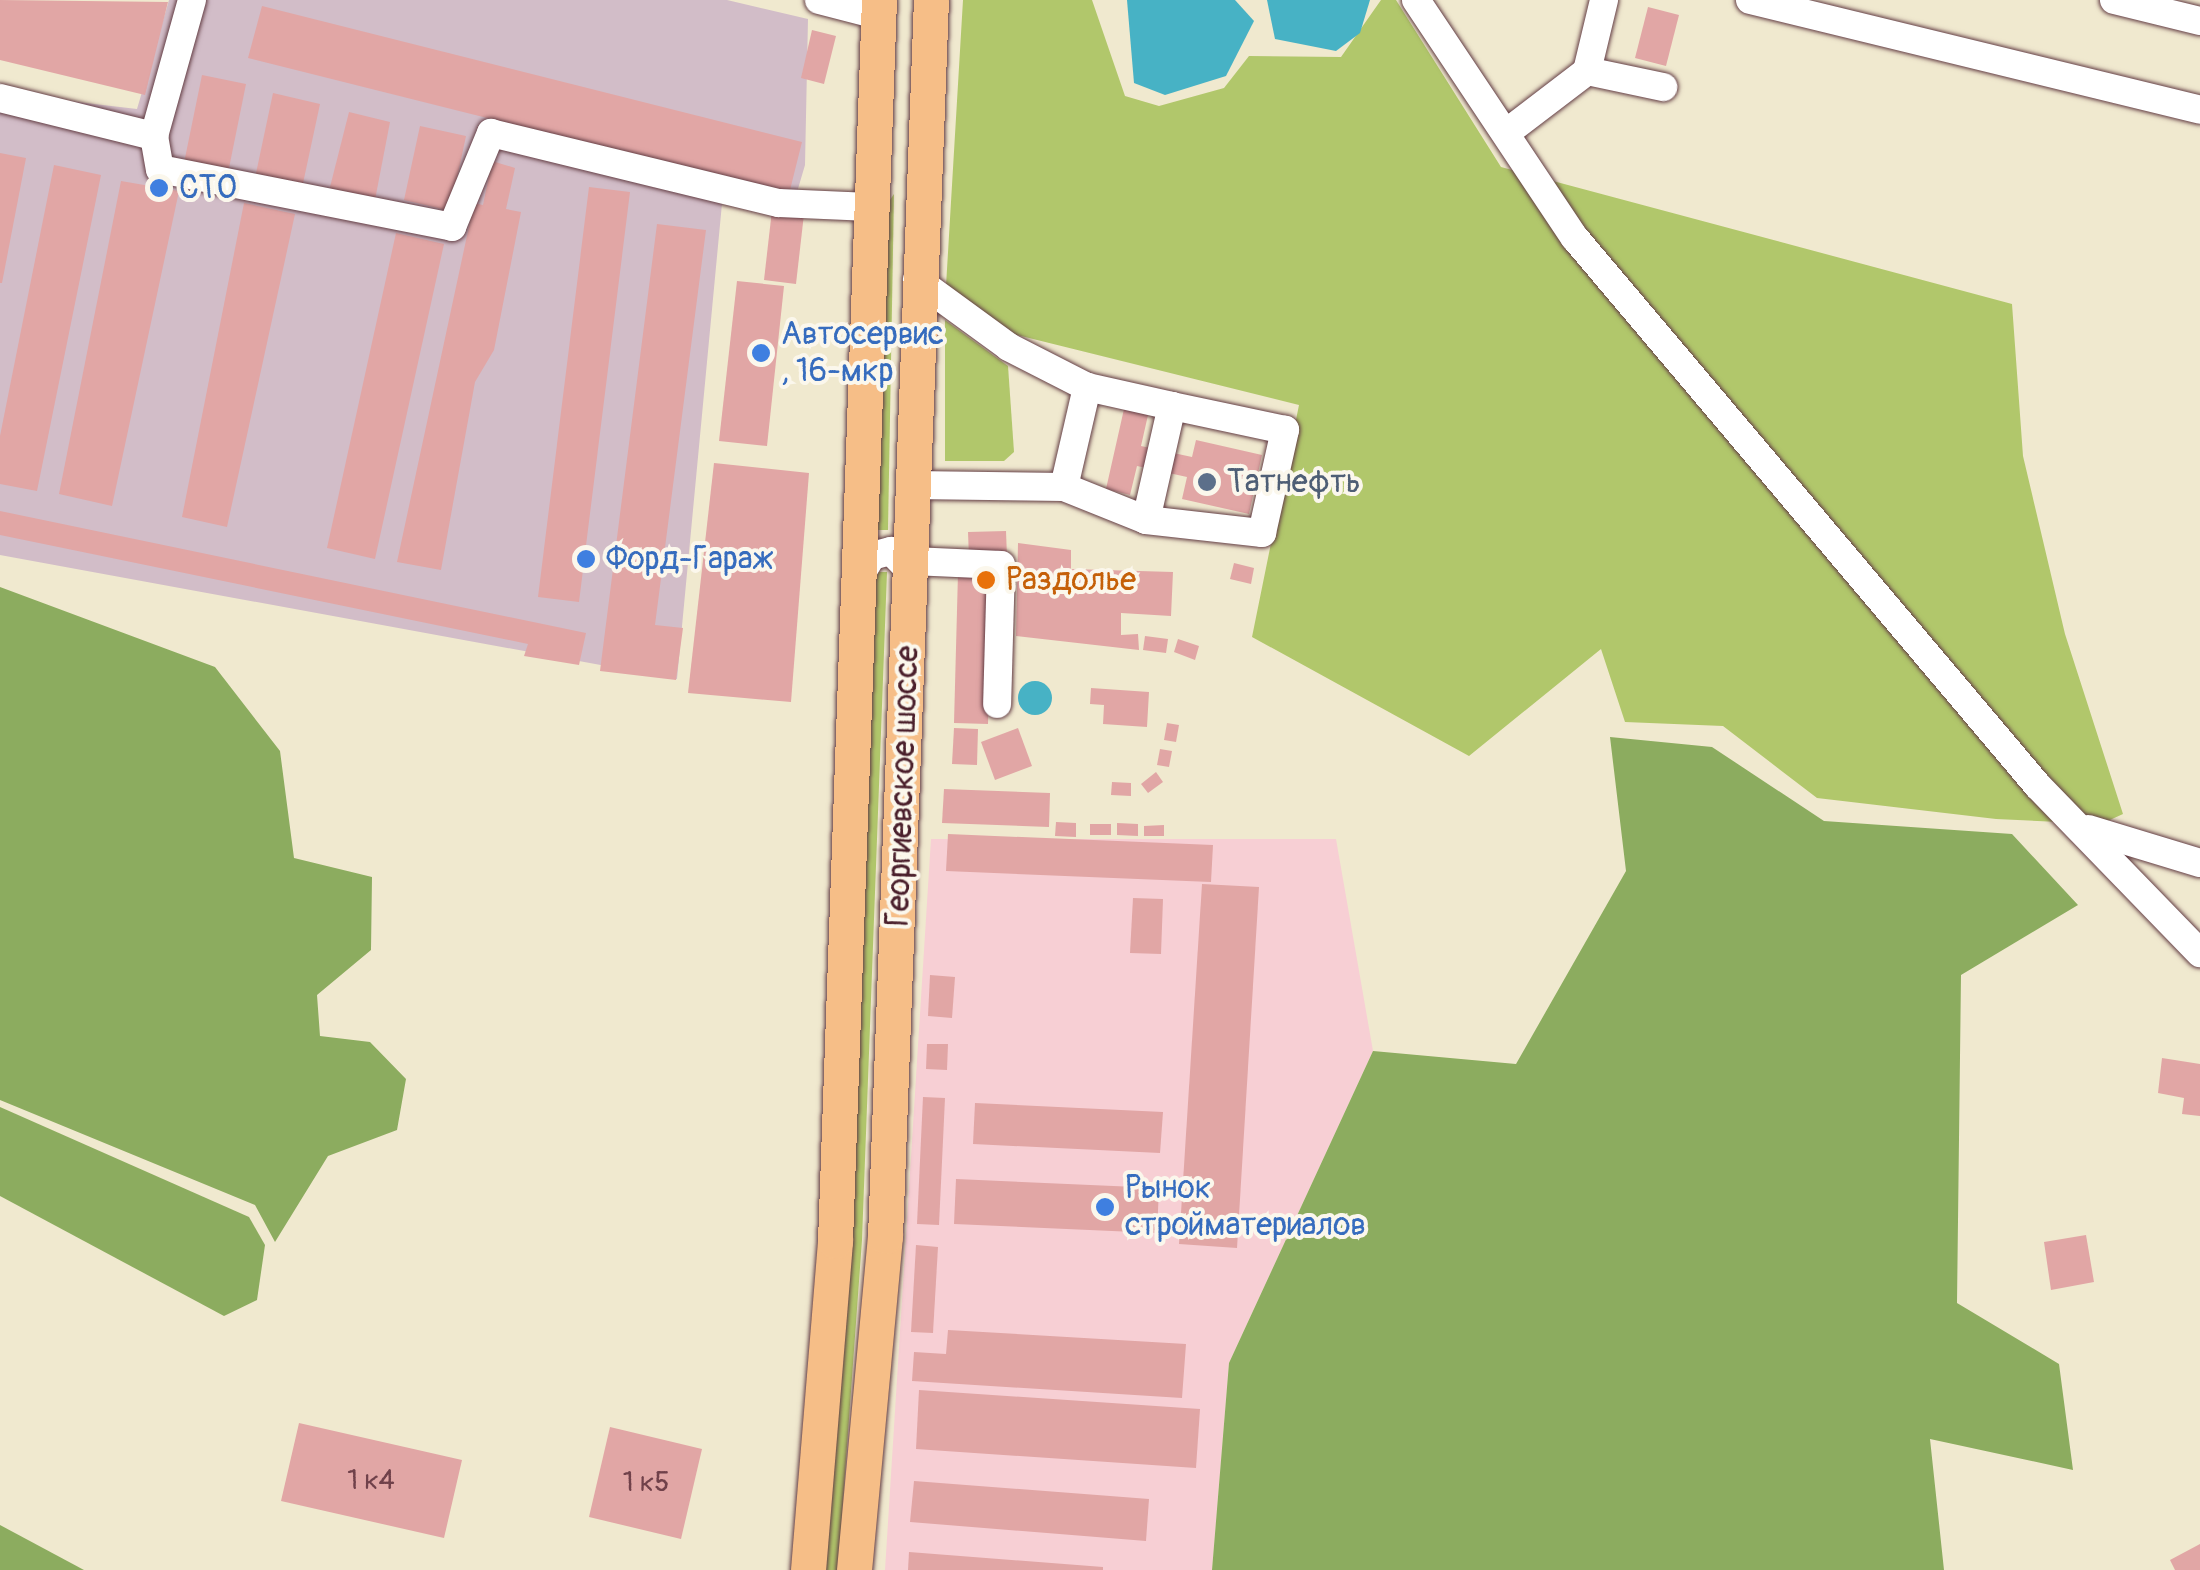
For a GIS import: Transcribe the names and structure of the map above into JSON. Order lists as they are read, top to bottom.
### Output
{
  "streets": {
    "main road": ["Георгиевское шоссе"]
  },
  "places": [
    "СТО",
    "Автосервис , 16-мкр",
    "Татнефть",
    "Форд-Гараж",
    "Раздолье",
    "Рынок стройматериалов"
  ],
  "house_numbers": ["1 к4", "1 к5"]
}
